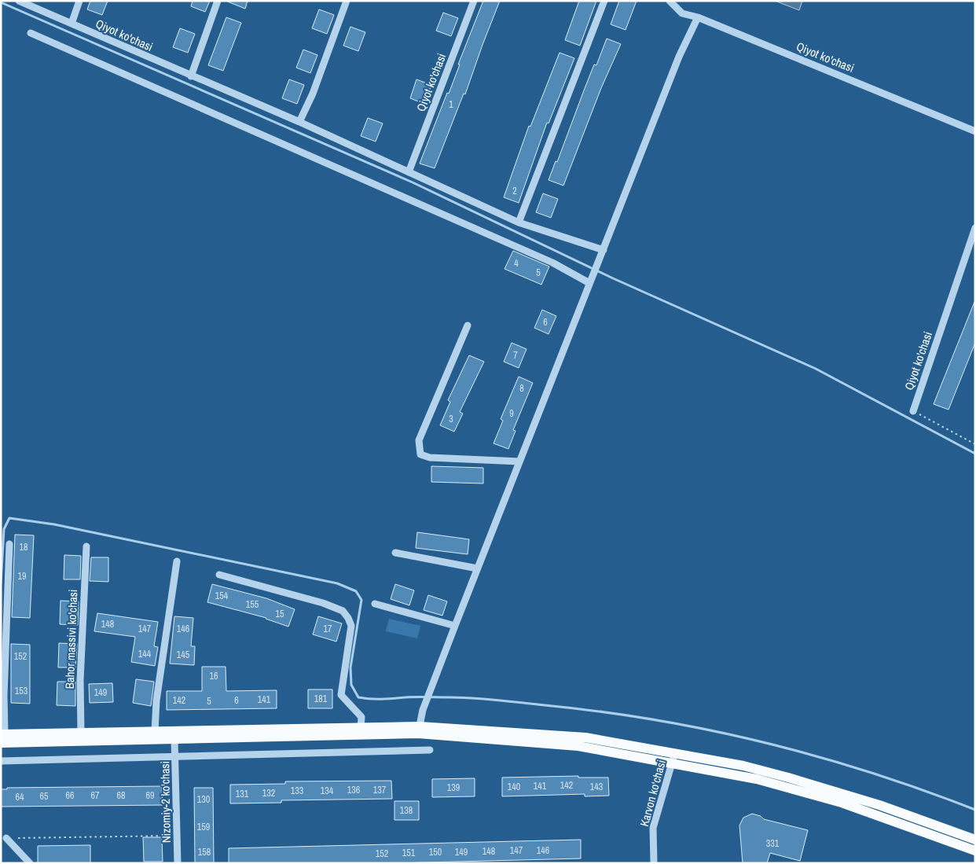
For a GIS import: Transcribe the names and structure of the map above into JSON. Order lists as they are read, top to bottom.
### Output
{
  "streets": {
    "street": [
      "Qiyot ko'chasi",
      "Bahor massivi ko'chasi",
      "Karvon ko'chasi",
      "Nizomiy-2 ko'chasi"
    ]
  },
  "house_numbers": [
    "1",
    "2",
    "4",
    "5",
    "6",
    "7",
    "8",
    "9",
    "3",
    "18",
    "19",
    "154",
    "155",
    "15",
    "148",
    "147",
    "146",
    "17",
    "144",
    "145",
    "152",
    "16",
    "153",
    "149",
    "181",
    "141",
    "142",
    "6",
    "5",
    "142",
    "141",
    "140",
    "143",
    "139",
    "136",
    "137",
    "133",
    "134",
    "132",
    "131",
    "66",
    "67",
    "68",
    "69",
    "65",
    "64",
    "130",
    "138",
    "159",
    "331",
    "147",
    "146",
    "148",
    "158",
    "150",
    "149",
    "151",
    "152"
  ]
}
